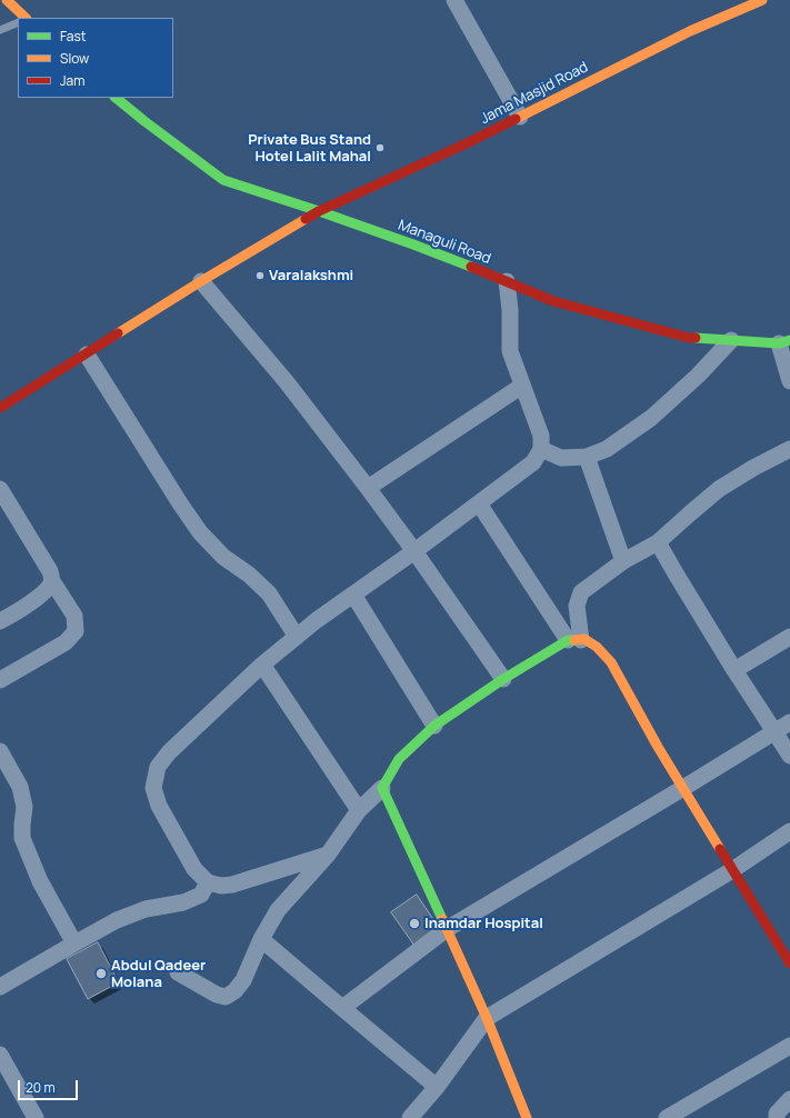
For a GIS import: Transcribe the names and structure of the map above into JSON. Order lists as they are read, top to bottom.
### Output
{
  "streets": {
    "street": ["Jama Masjid Road", "Managuli Road"]
  },
  "crossings": [
    ["Jama Masjid Road", "Managuli Road"]
  ],
  "places": [
    "Private Bus Stand Hotel Lalit Mahal",
    "Varalakshmi",
    "Inamdar Hospital",
    "Abdul Qadeer Molana"
  ],
  "legend": ["Fast", "Slow", "Jam"],
  "scale_bar": "20 m"
}
